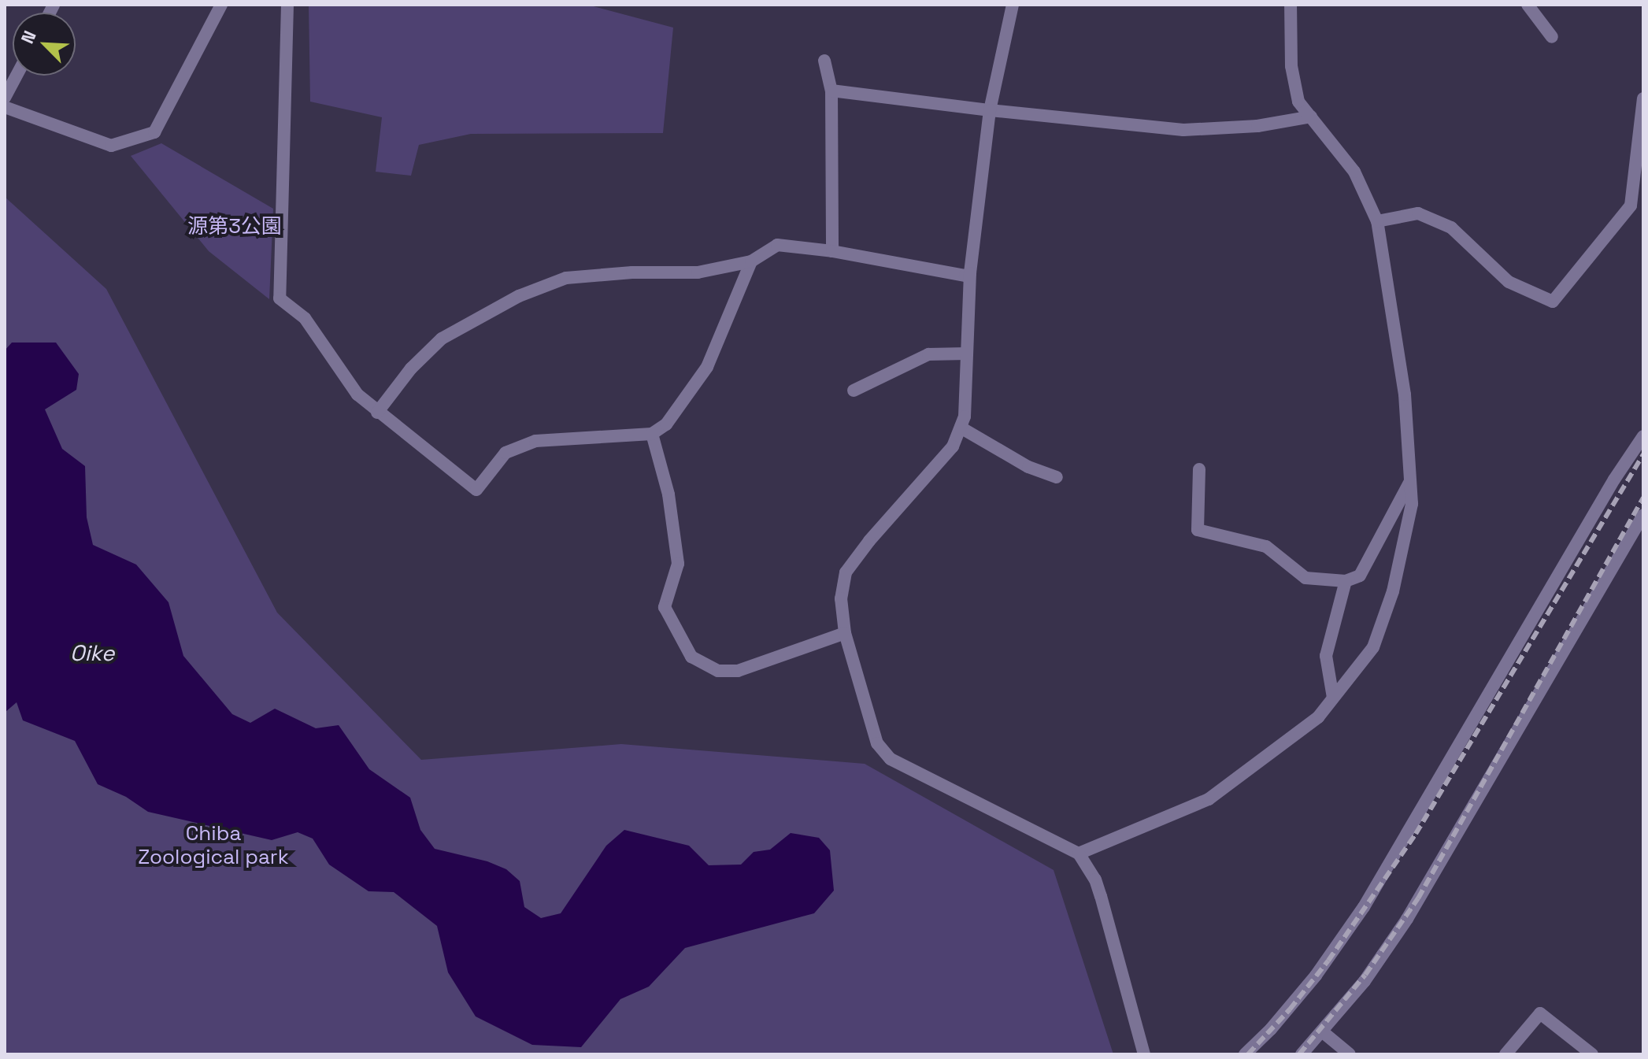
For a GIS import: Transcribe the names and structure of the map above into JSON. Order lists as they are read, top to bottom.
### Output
{
  "water": ["Oike"],
  "parks": ["源第3公園", "Chiba Zoological park"],
  "north": "top left"
}
